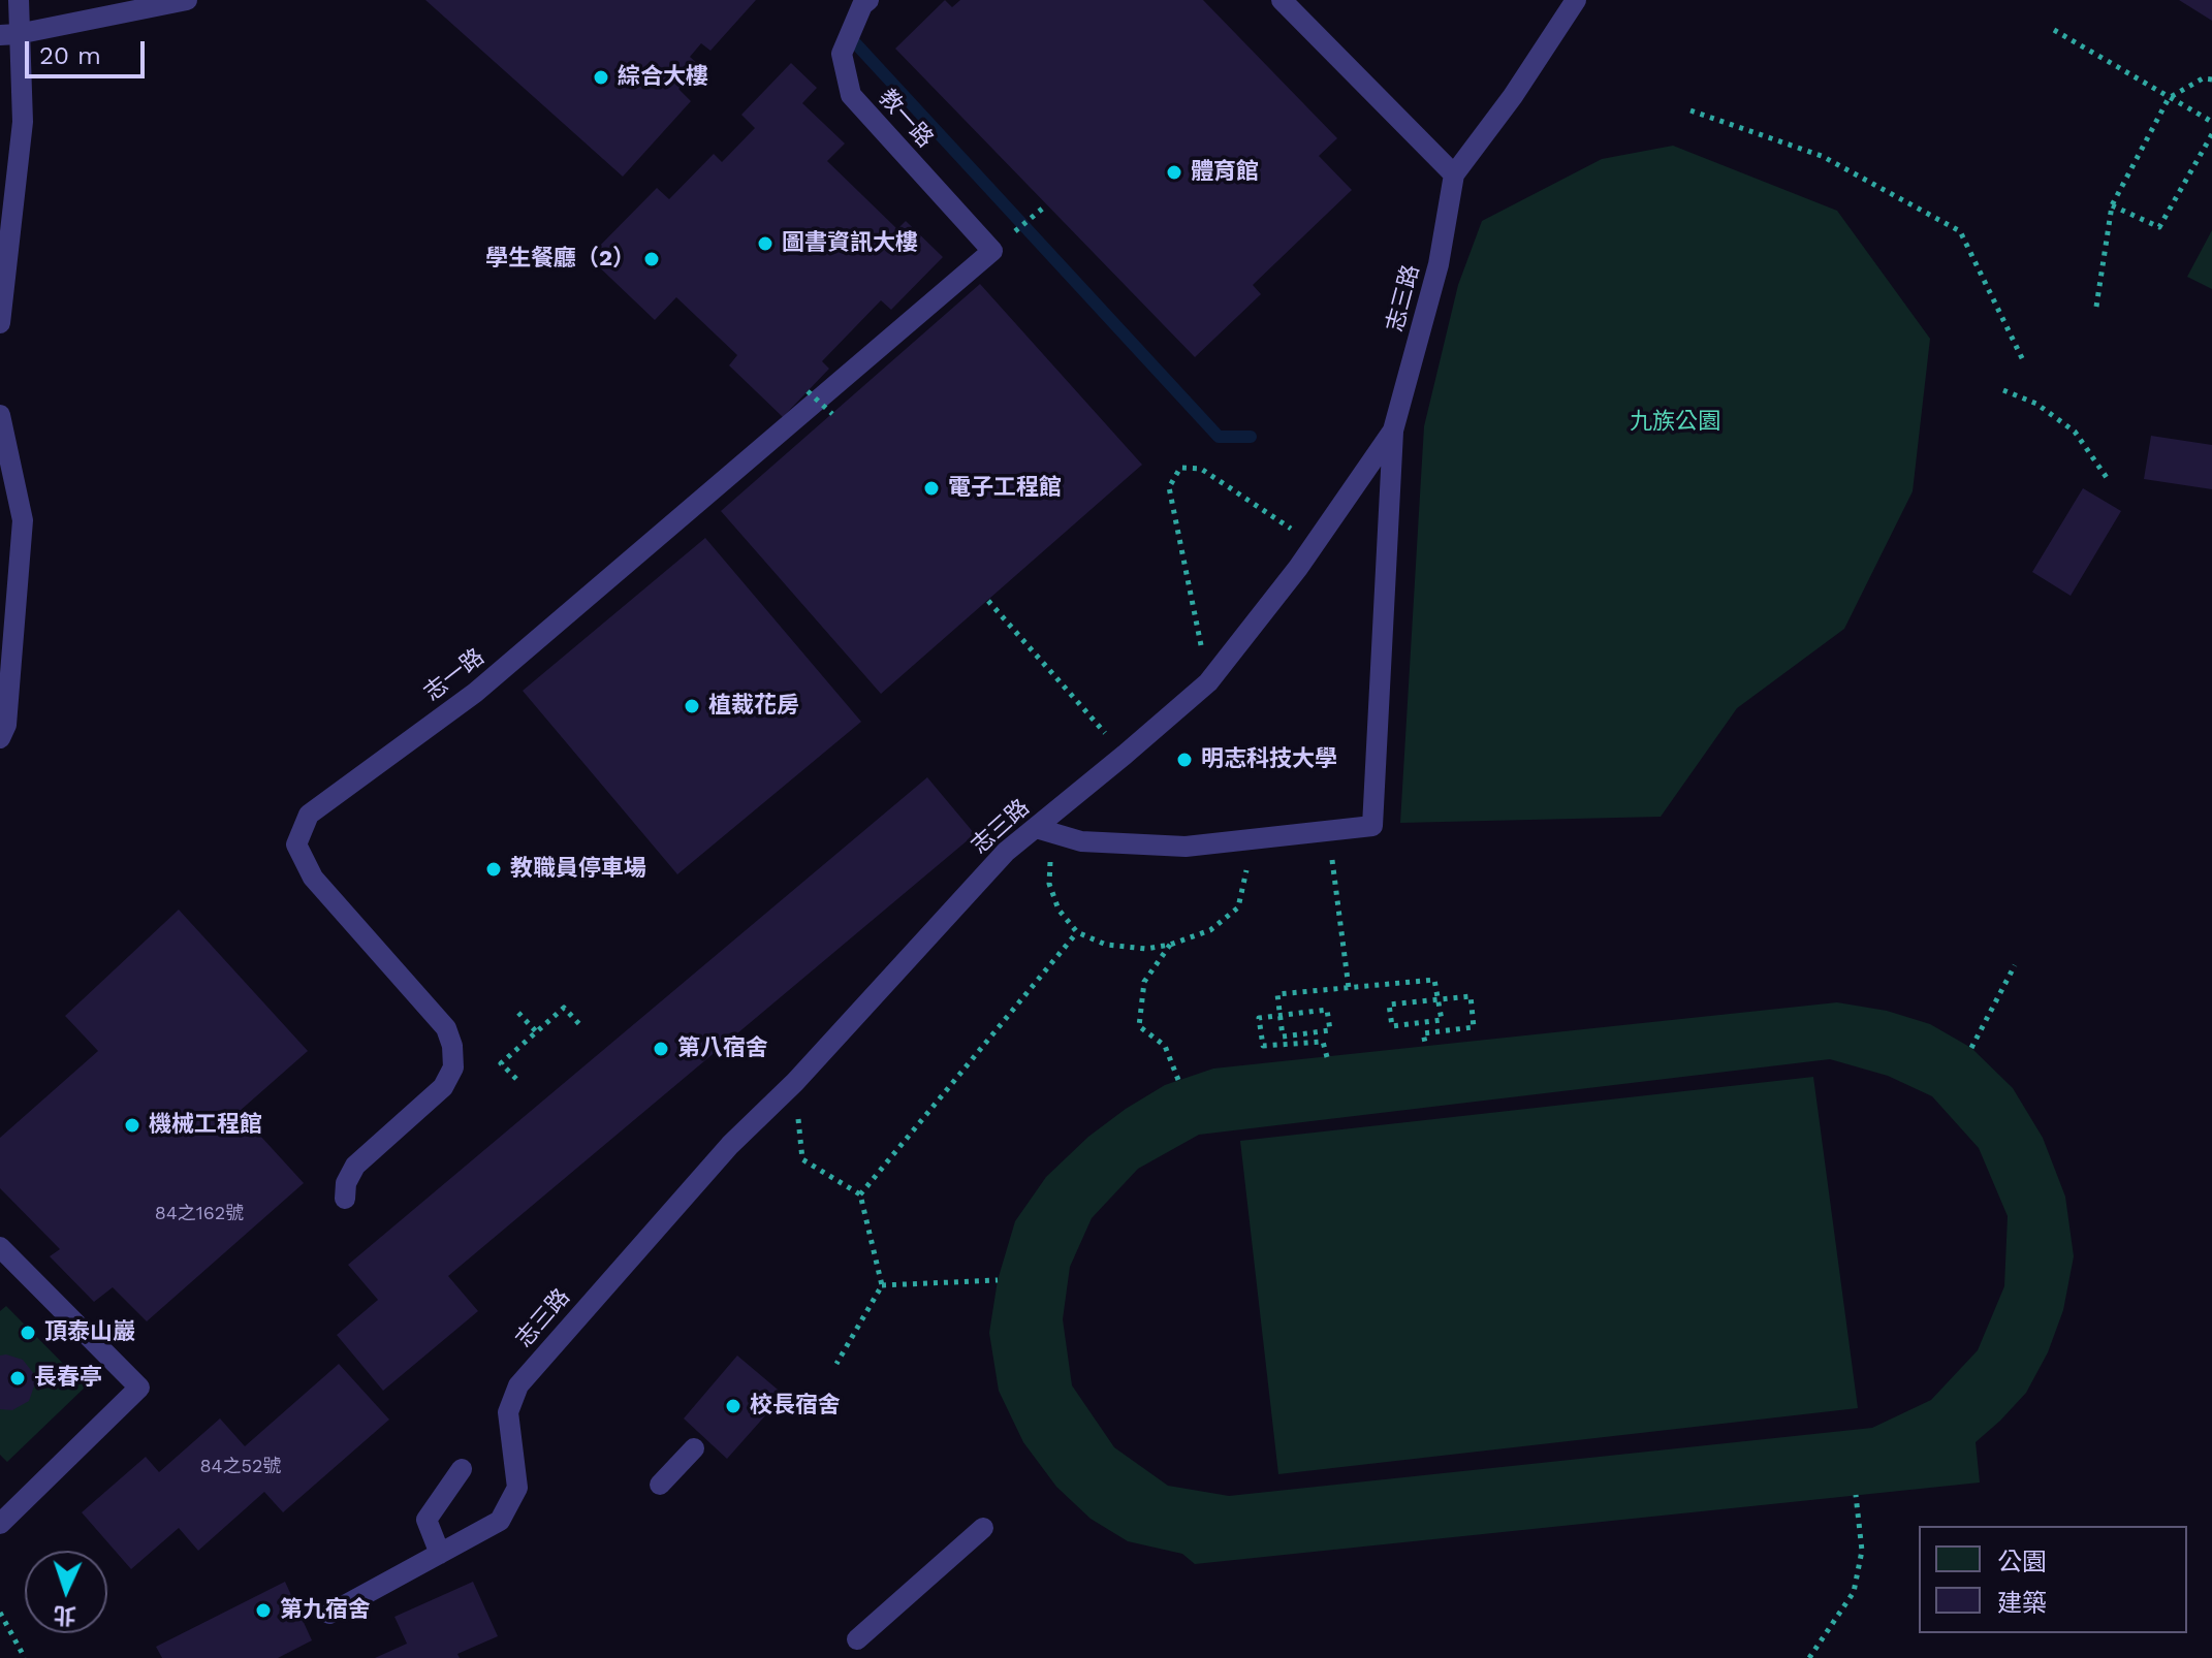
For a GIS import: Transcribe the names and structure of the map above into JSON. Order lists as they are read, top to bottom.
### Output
{
  "streets": {
    "lane": ["教一路", "志三路", "志一路"]
  },
  "crossings": [
    ["教一路", "志一路"]
  ],
  "parks": ["九族公園"],
  "places": [
    "綜合大樓",
    "體育館",
    "圖書資訊大樓",
    "學生餐廳（2）",
    "電子工程館",
    "植裁花房",
    "明志科技大學",
    "教職員停車場",
    "第八宿舍",
    "機械工程館",
    "頂泰山巖",
    "長春亭",
    "校長宿舍",
    "第九宿舍"
  ],
  "house_numbers": ["84之162號", "84之52號"],
  "legend": ["公園", "建築"],
  "scale_bar": "20 m",
  "north": "bottom"
}
